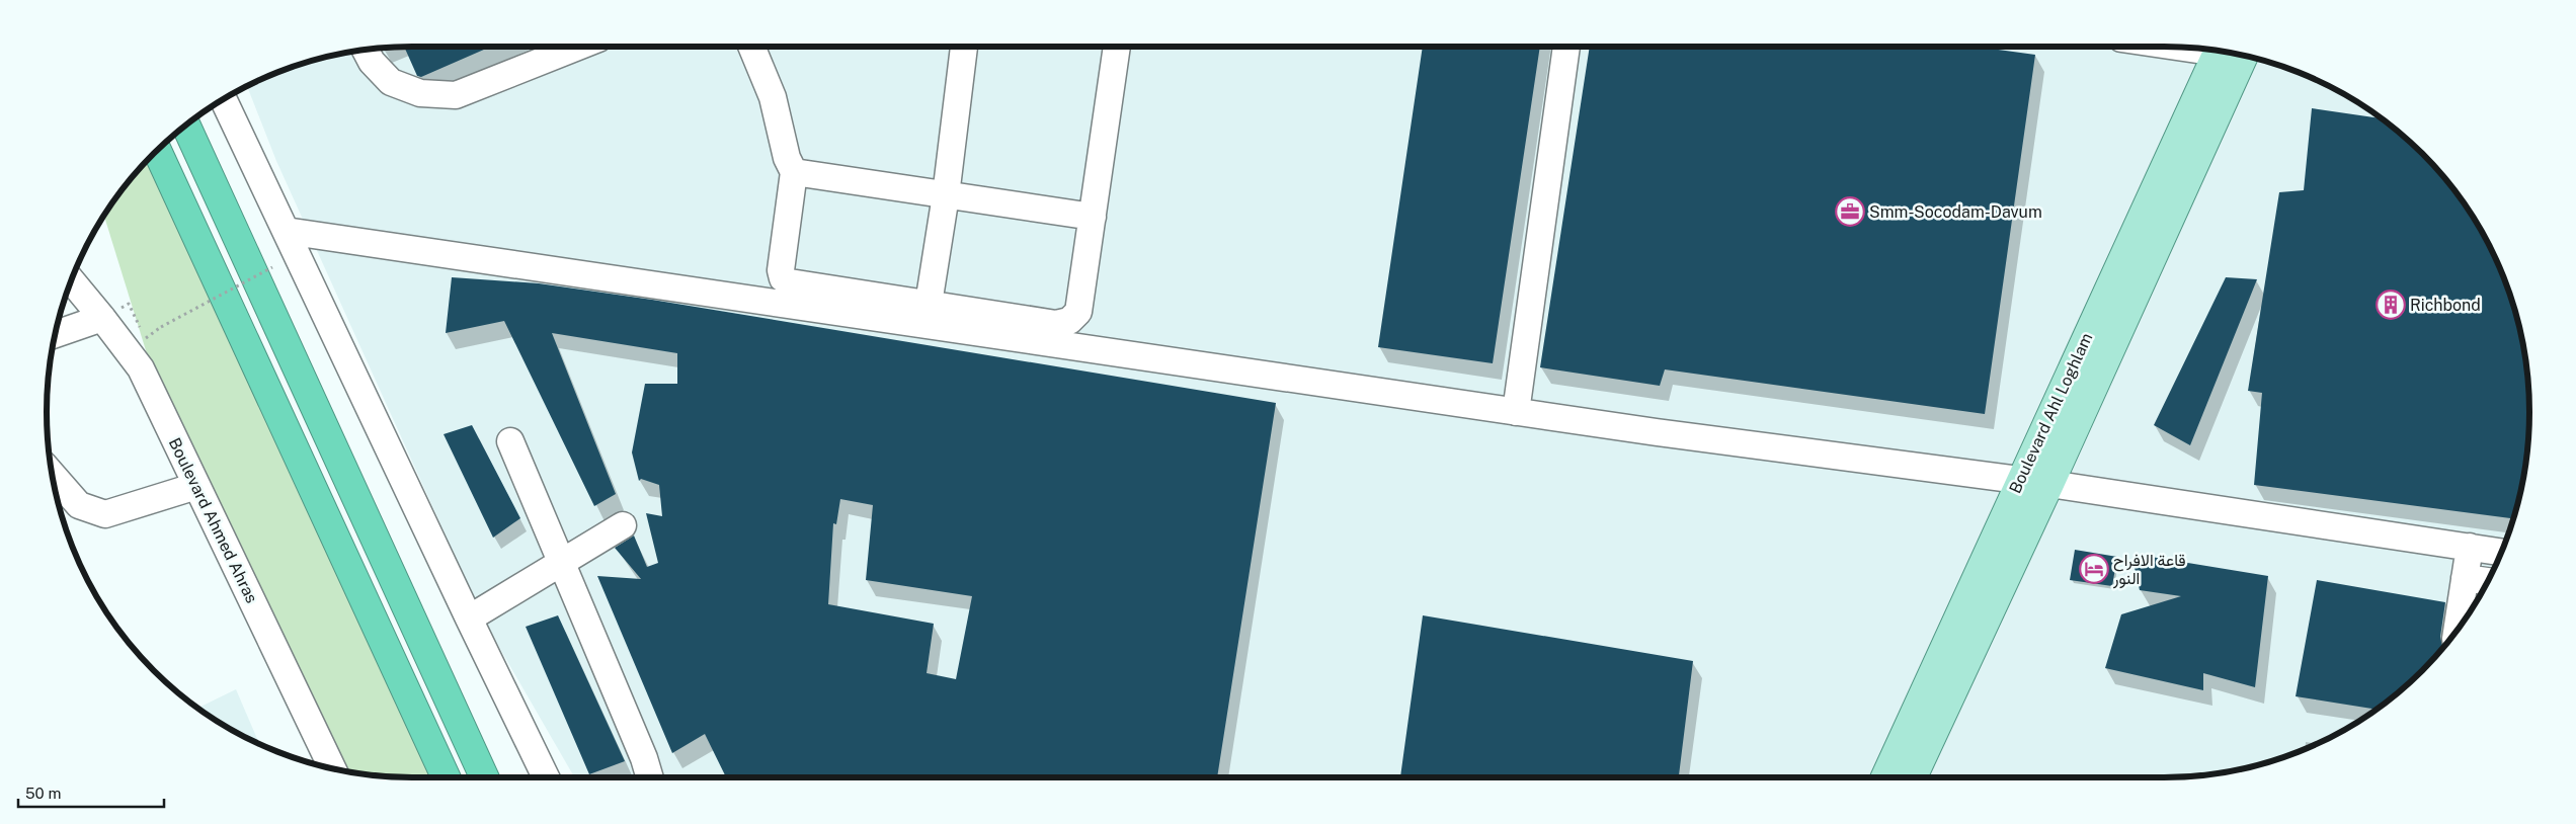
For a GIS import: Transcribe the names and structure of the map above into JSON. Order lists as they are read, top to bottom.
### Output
{
  "streets": {
    "main road": ["Boulevard Ahl Loghlam"],
    "street": ["Boulevard Ahmed Ahras"]
  },
  "places": {
    "office": ["Smm-Socodam-Davum"],
    "building": ["Richbond"],
    "hotel": ["قاعة الافراح النور"]
  },
  "scale_bar": "50 m"
}
